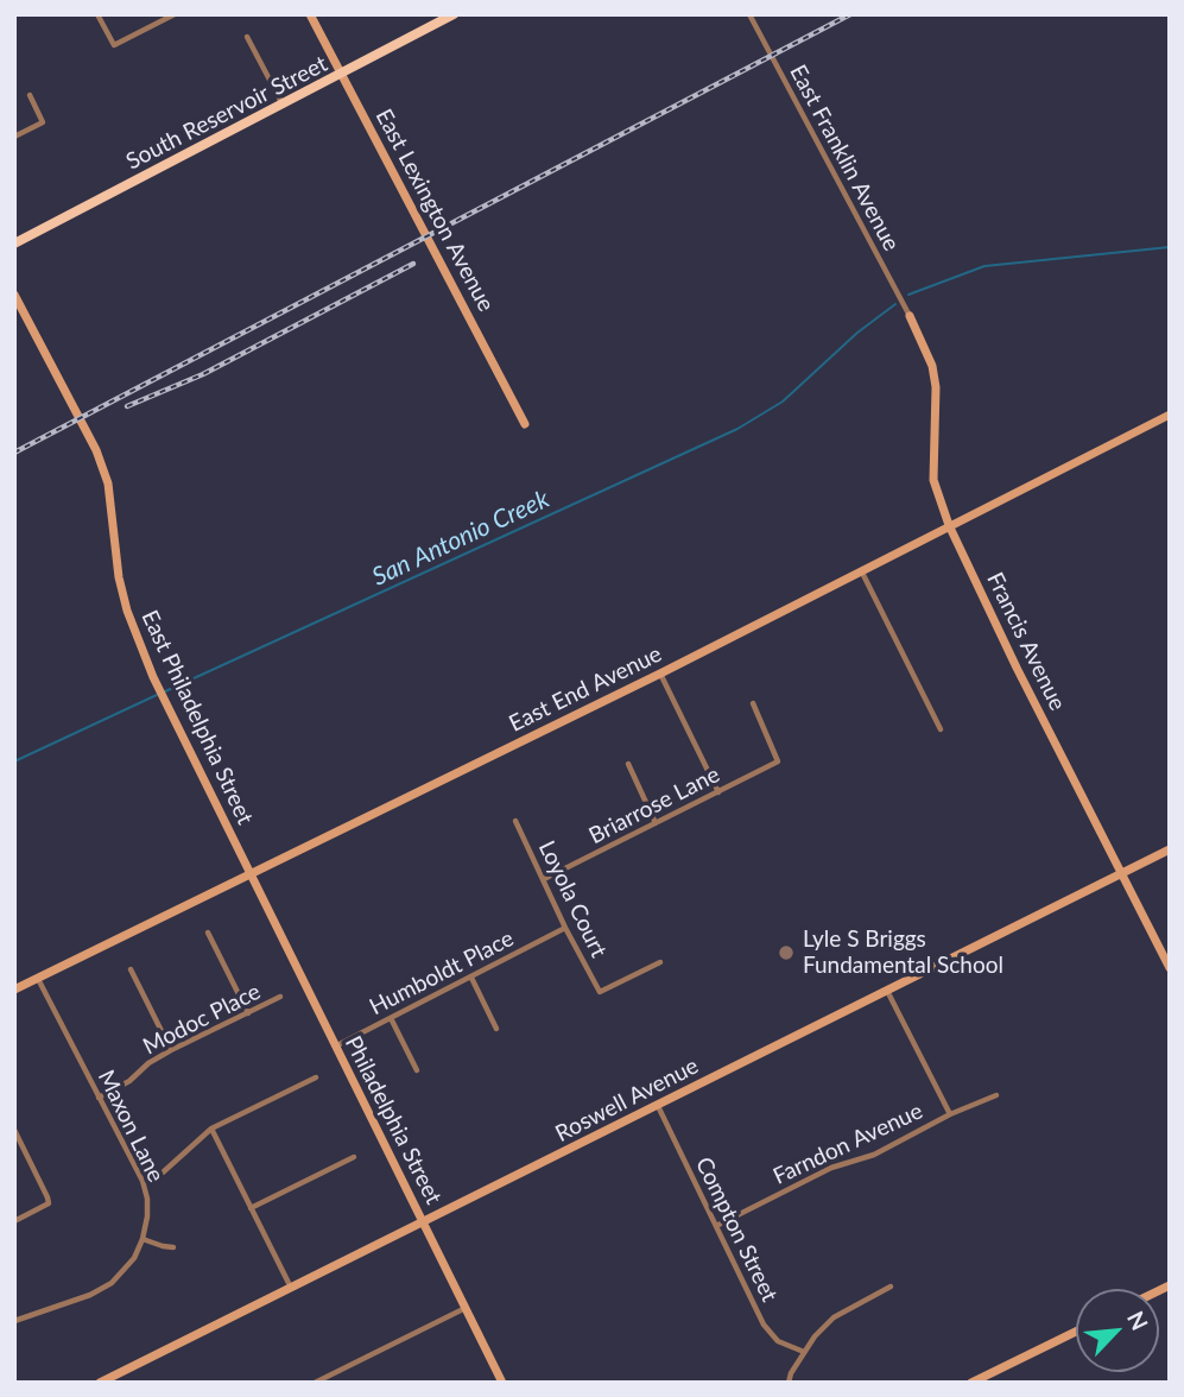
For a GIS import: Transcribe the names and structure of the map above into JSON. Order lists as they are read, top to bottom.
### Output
{
  "streets": {
    "main road": ["South Reservoir Street"],
    "street": [
      "East Franklin Avenue",
      "East Lexington Avenue",
      "Francis Avenue",
      "East End Avenue",
      "East Philadelphia Street",
      "Briarrose Lane",
      "Loyola Court",
      "Humboldt Place",
      "Modoc Place",
      "Roswell Avenue",
      "Philadelphia Street",
      "Maxon Lane",
      "Farndon Avenue",
      "Compton Street"
    ]
  },
  "crossings": [
    ["South Reservoir Street", "East Lexington Avenue"],
    ["East Franklin Avenue", "Francis Avenue"],
    ["Francis Avenue", "East End Avenue"],
    ["Francis Avenue", "Roswell Avenue"],
    ["East End Avenue", "East Philadelphia Street"],
    ["East End Avenue", "Philadelphia Street"],
    ["East End Avenue", "Maxon Lane"],
    ["East Philadelphia Street", "Philadelphia Street"],
    ["Briarrose Lane", "Loyola Court"],
    ["Loyola Court", "Humboldt Place"],
    ["Humboldt Place", "Philadelphia Street"],
    ["Modoc Place", "Maxon Lane"],
    ["Roswell Avenue", "Philadelphia Street"],
    ["Roswell Avenue", "Compton Street"],
    ["Farndon Avenue", "Compton Street"]
  ],
  "water": ["San Antonio Creek"],
  "places": ["Lyle S Briggs Fundamental School"],
  "north": "top right"
}
